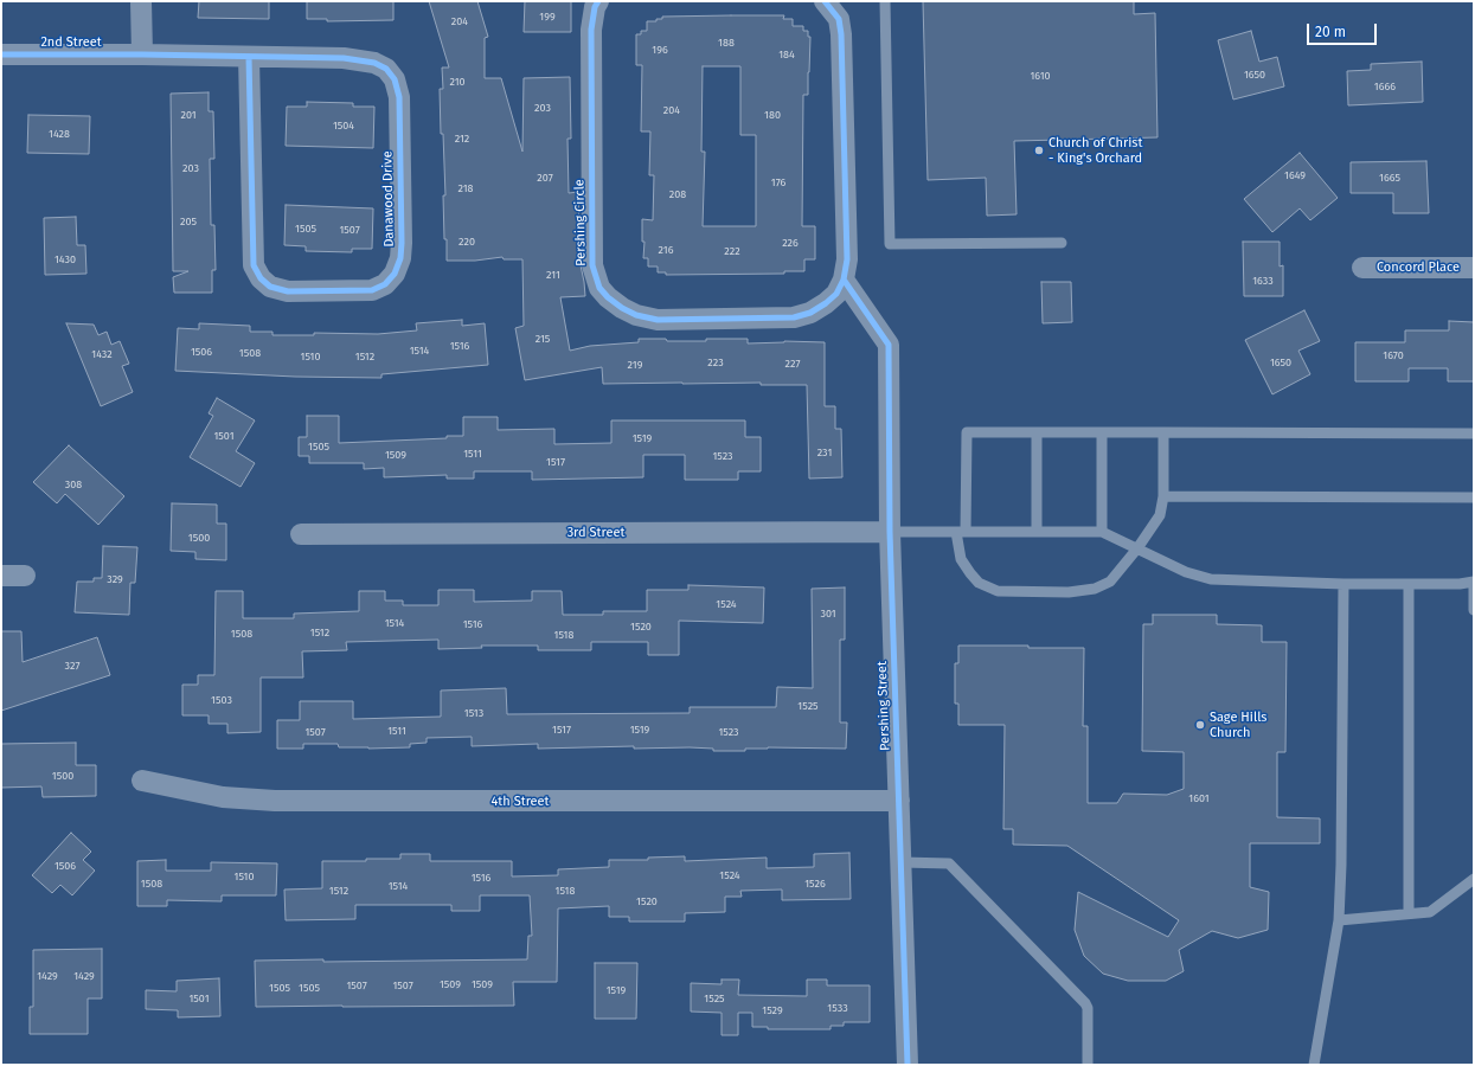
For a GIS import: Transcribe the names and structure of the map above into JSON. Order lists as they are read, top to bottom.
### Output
{
  "streets": {
    "street": [
      "2nd Street",
      "Danawood Drive",
      "Pershing Circle",
      "Concord Place",
      "3rd Street",
      "Pershing Street",
      "4th Street"
    ]
  },
  "crossings": [
    ["2nd Street", "Danawood Drive"],
    ["Pershing Circle", "Pershing Street"],
    ["3rd Street", "Pershing Street"],
    ["Pershing Street", "4th Street"]
  ],
  "places": ["Church of Christ - King's Orchard", "Sage Hills Church"],
  "house_numbers": [
    "199",
    "204",
    "188",
    "196",
    "184",
    "1650",
    "1610",
    "210",
    "1666",
    "203",
    "204",
    "201",
    "180",
    "1504",
    "1428",
    "212",
    "203",
    "1649",
    "207",
    "1665",
    "176",
    "218",
    "208",
    "205",
    "1505",
    "1507",
    "220",
    "226",
    "216",
    "222",
    "1430",
    "211",
    "1633",
    "215",
    "1516",
    "1514",
    "1506",
    "1508",
    "1432",
    "1670",
    "1510",
    "1512",
    "223",
    "1650",
    "227",
    "219",
    "1501",
    "1519",
    "1505",
    "231",
    "1511",
    "1509",
    "1523",
    "1517",
    "308",
    "1500",
    "329",
    "1524",
    "301",
    "1514",
    "1516",
    "1520",
    "1512",
    "1508",
    "1518",
    "327",
    "1503",
    "1525",
    "1513",
    "1517",
    "1519",
    "1511",
    "1507",
    "1523",
    "1500",
    "1601",
    "1506",
    "1524",
    "1510",
    "1516",
    "1508",
    "1526",
    "1514",
    "1512",
    "1518",
    "1520",
    "1429",
    "1429",
    "1509",
    "1509",
    "1507",
    "1507",
    "1505",
    "1505",
    "1519",
    "1501",
    "1525",
    "1533",
    "1529"
  ],
  "scale_bar": "20 m"
}
